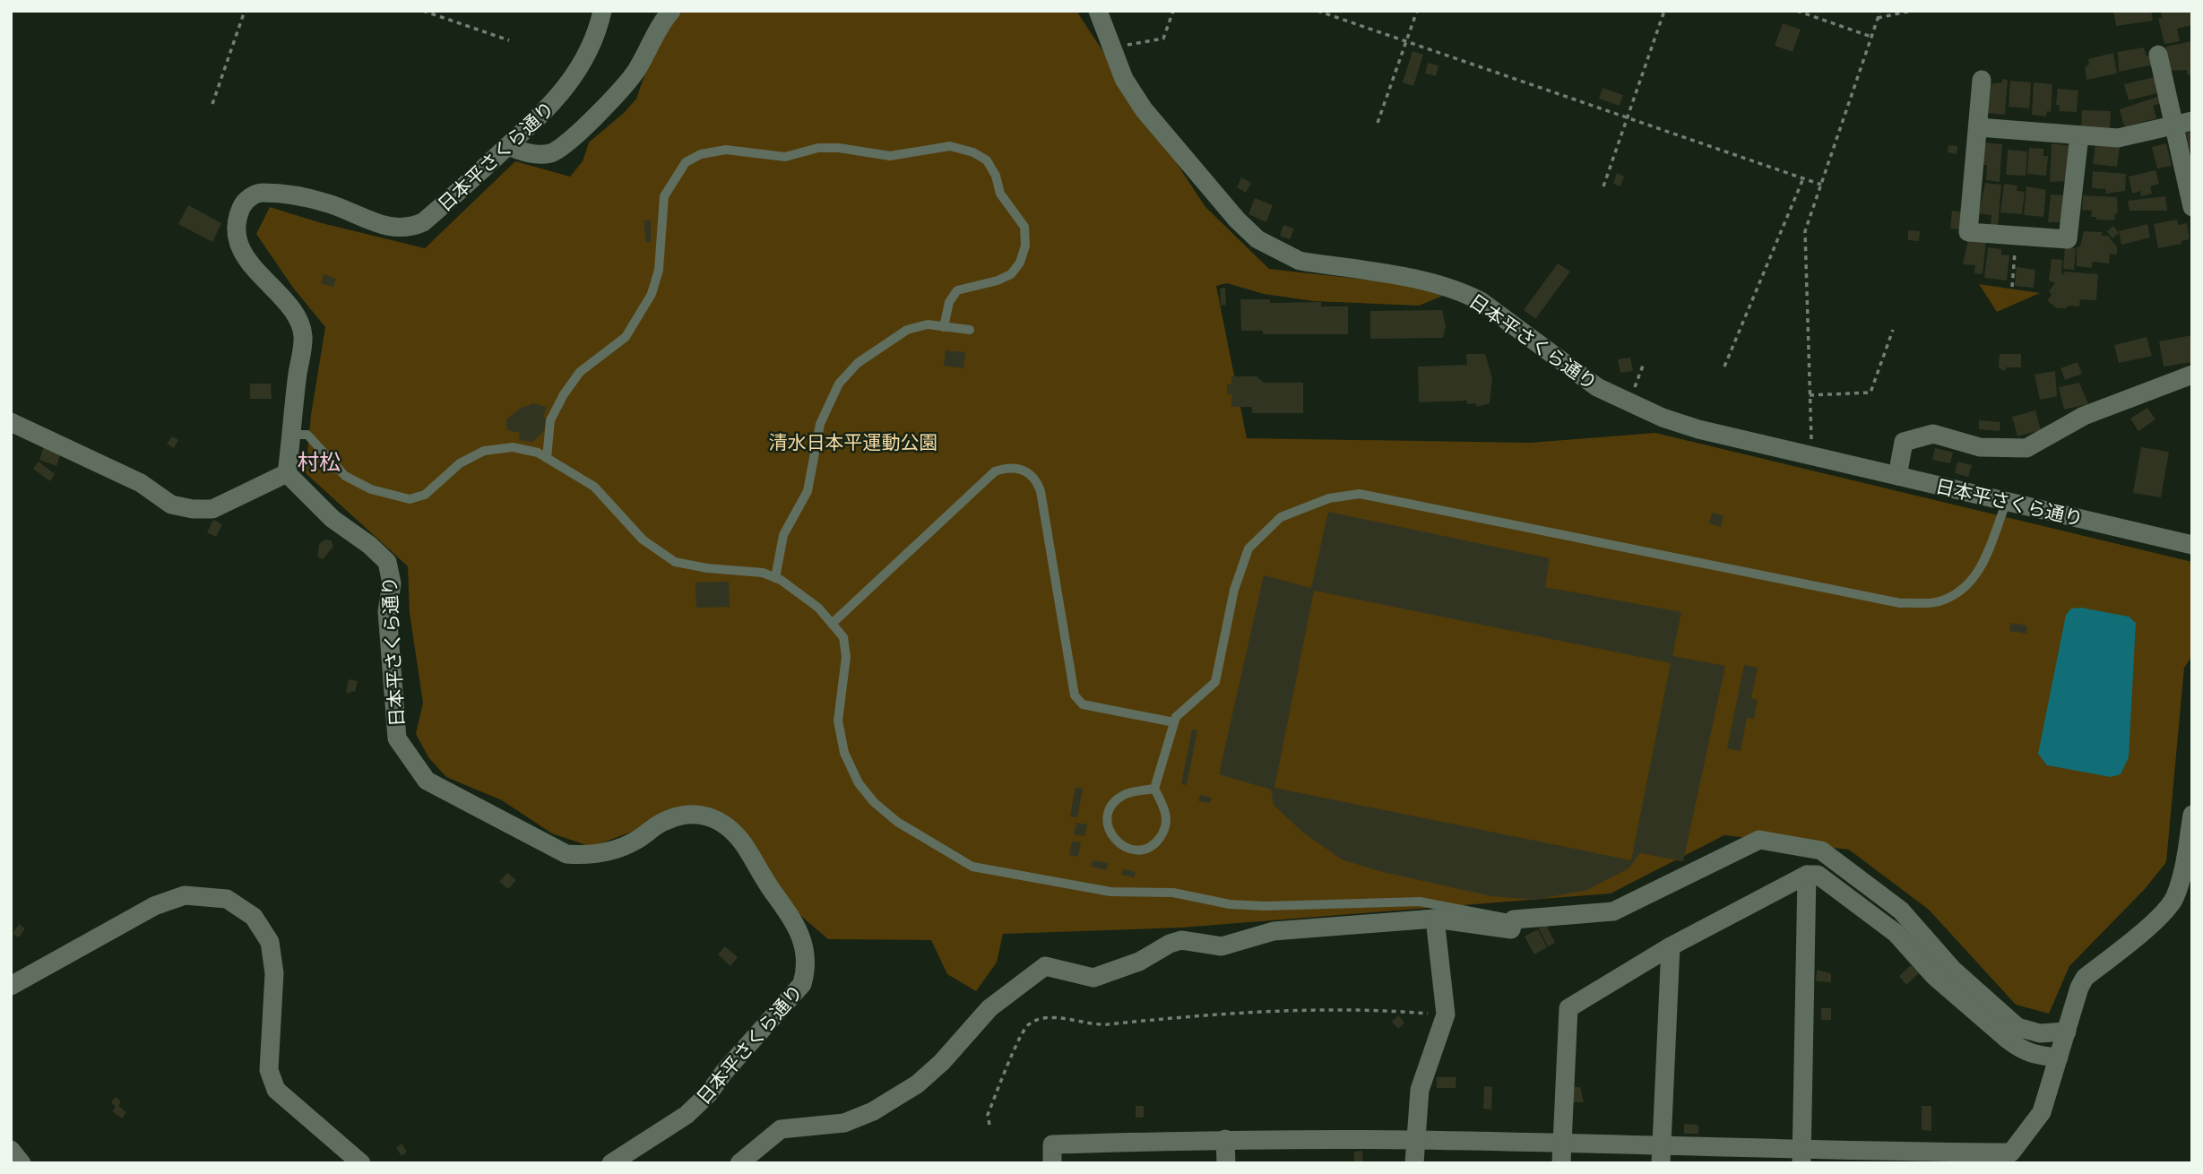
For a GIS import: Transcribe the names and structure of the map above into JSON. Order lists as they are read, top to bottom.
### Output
{
  "streets": {
    "street": ["日本平さくら通り"]
  },
  "districts": ["村松"],
  "parks": ["清水日本平運動公園"]
}
